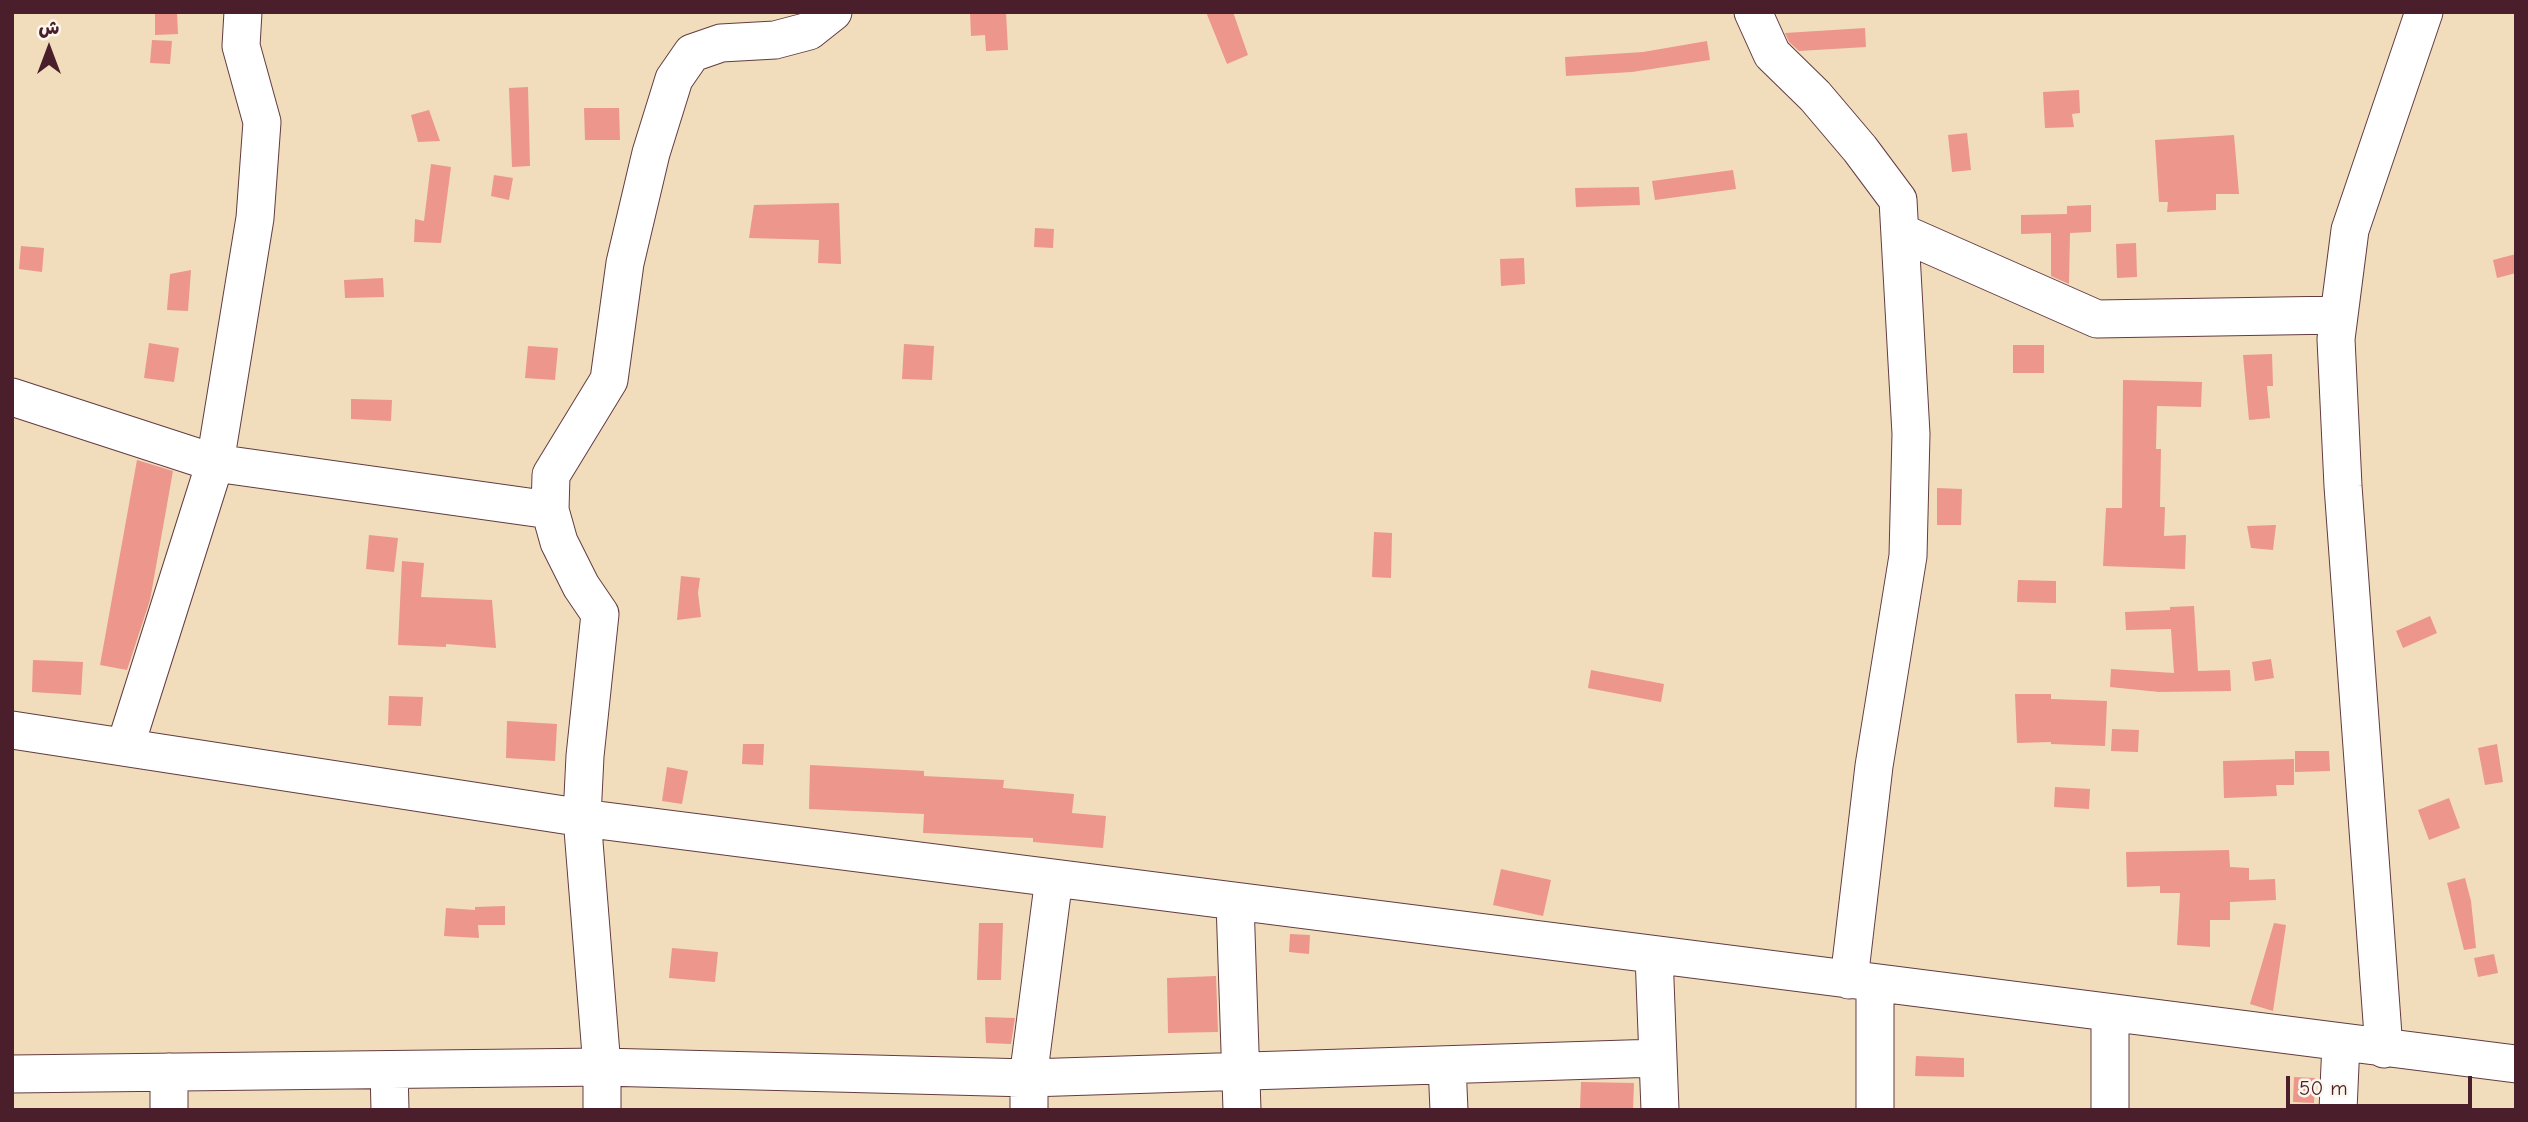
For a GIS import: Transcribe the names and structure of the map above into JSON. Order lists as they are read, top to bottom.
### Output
{
  "scale_bar": "50 m",
  "north": "top"
}
